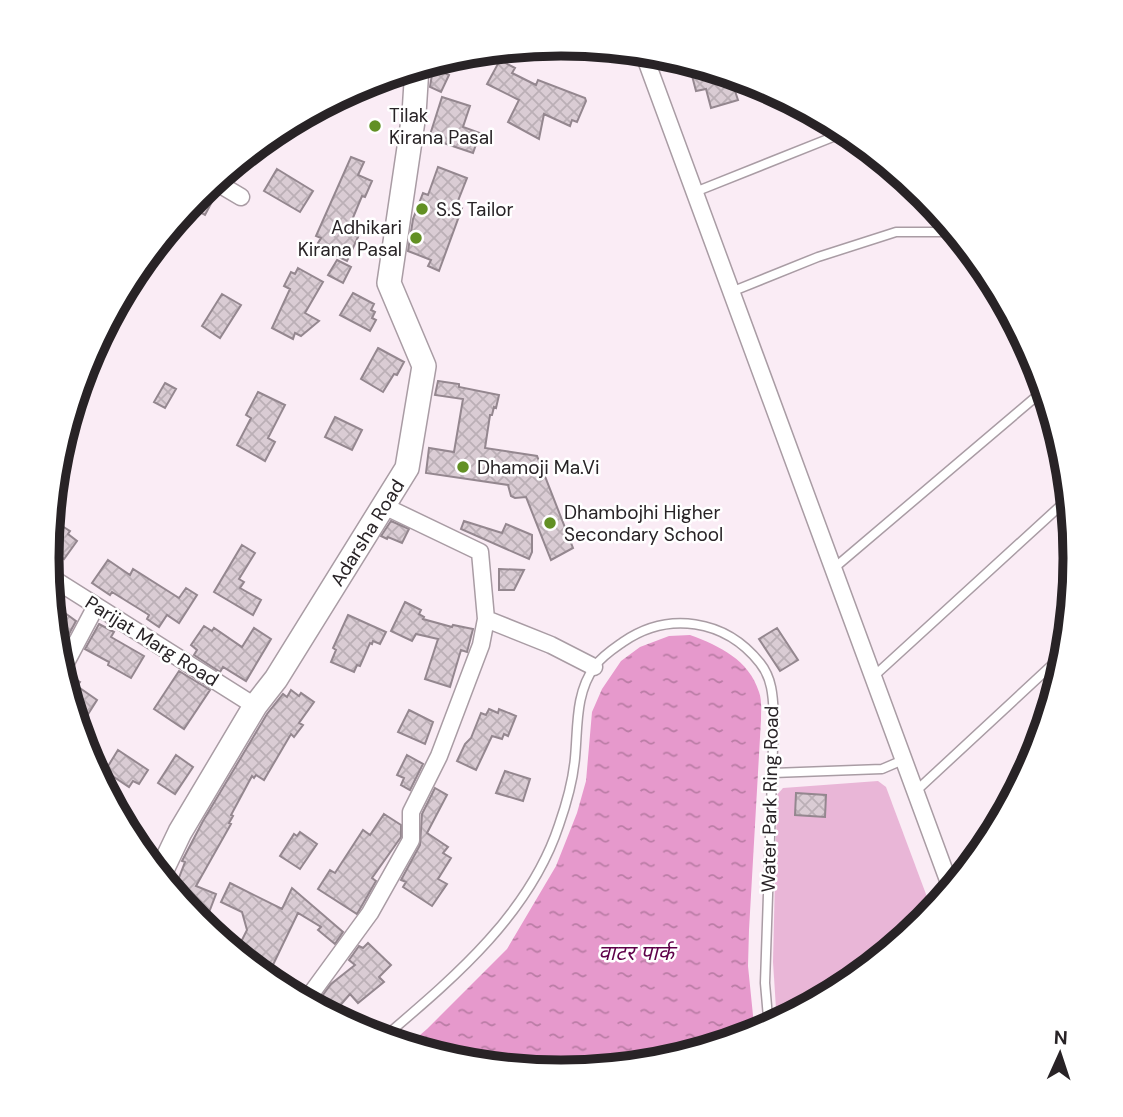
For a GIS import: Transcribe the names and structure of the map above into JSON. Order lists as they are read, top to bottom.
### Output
{
  "streets": {
    "main road": ["Adarsha Road"],
    "street": ["Parijat Marg Road"],
    "lane": ["Water Park Ring Road"]
  },
  "crossings": [
    ["Adarsha Road", "Parijat Marg Road"]
  ],
  "water": ["वाटर पार्क"],
  "places": [
    "Tilak Kirana Pasal",
    "S.S Tailor",
    "Adhikari Kirana Pasal",
    "Dhamoji Ma.Vi",
    "Dhambojhi Higher Secondary School"
  ],
  "north": "top"
}
